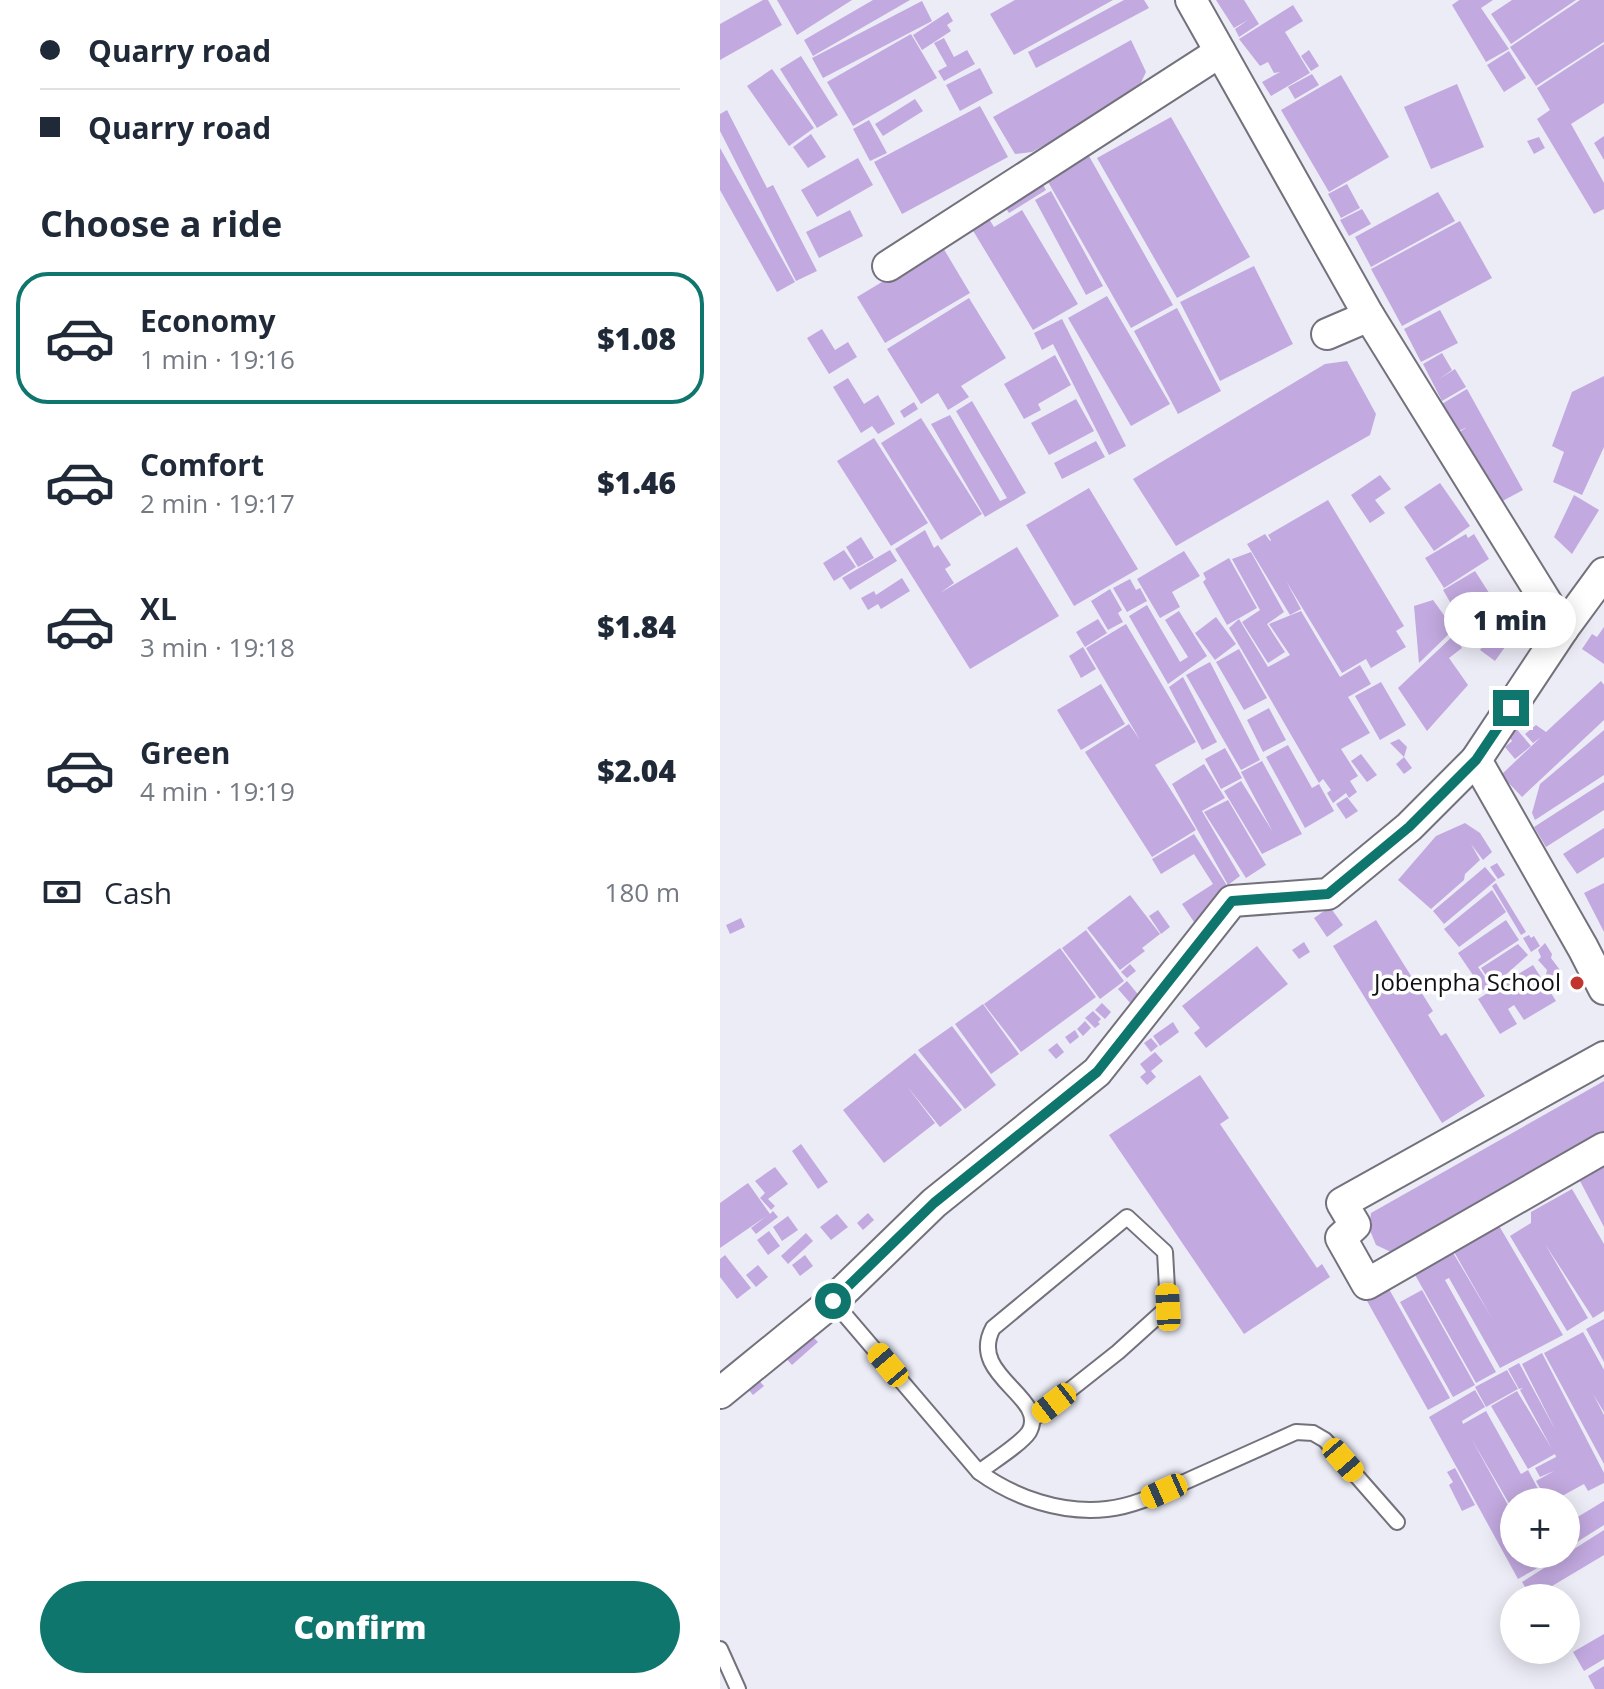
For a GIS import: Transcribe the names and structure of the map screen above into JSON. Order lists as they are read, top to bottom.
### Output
{
  "places": ["Jobenpha School"],
  "page": {
    "banner": ["Quarry road", "Quarry road"],
    "heading": "Choose a ride",
    "list": [
      {
        "name": "Economy",
        "note": "1 min · 19:16",
        "value": "$1.08"
      },
      {
        "name": "Comfort",
        "note": "2 min · 19:17",
        "value": "$1.46"
      },
      {
        "name": "XL",
        "note": "3 min · 19:18",
        "value": "$1.84"
      },
      {
        "name": "Green",
        "note": "4 min · 19:19",
        "value": "$2.04"
      }
    ],
    "bubble": "1 min",
    "pay": ["Cash", "180 m"],
    "map_buttons": ["+", "−"],
    "buttons": "Confirm"
  }
}
